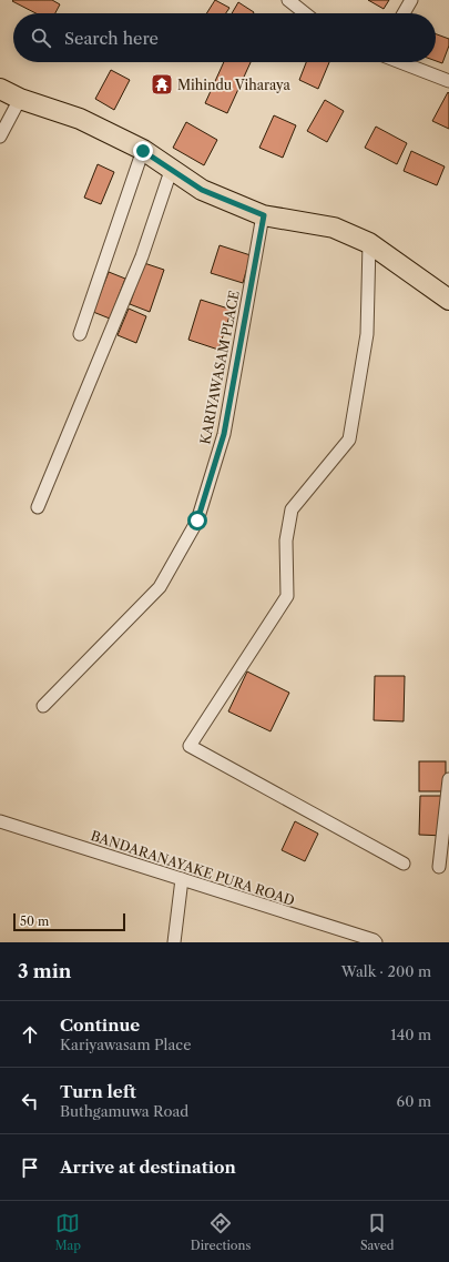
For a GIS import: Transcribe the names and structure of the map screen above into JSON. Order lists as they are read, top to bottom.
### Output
{
  "streets": {
    "street": ["KARIYAWASAM PLACE", "BANDARANAYAKE PURA ROAD"]
  },
  "places": {
    "temple": ["Mihindu Viharaya"]
  },
  "scale_bar": "50 m",
  "page": {
    "search": "Search here",
    "scale": "50 m",
    "heading": ["3 min", "Walk · 200 m"],
    "list": [
      ["Continue", "Kariyawasam Place", "140 m"],
      ["Turn left", "Buthgamuwa Road", "60 m"],
      "Arrive at destination"
    ],
    "nav": ["Map", "Directions", "Saved"]
  }
}
